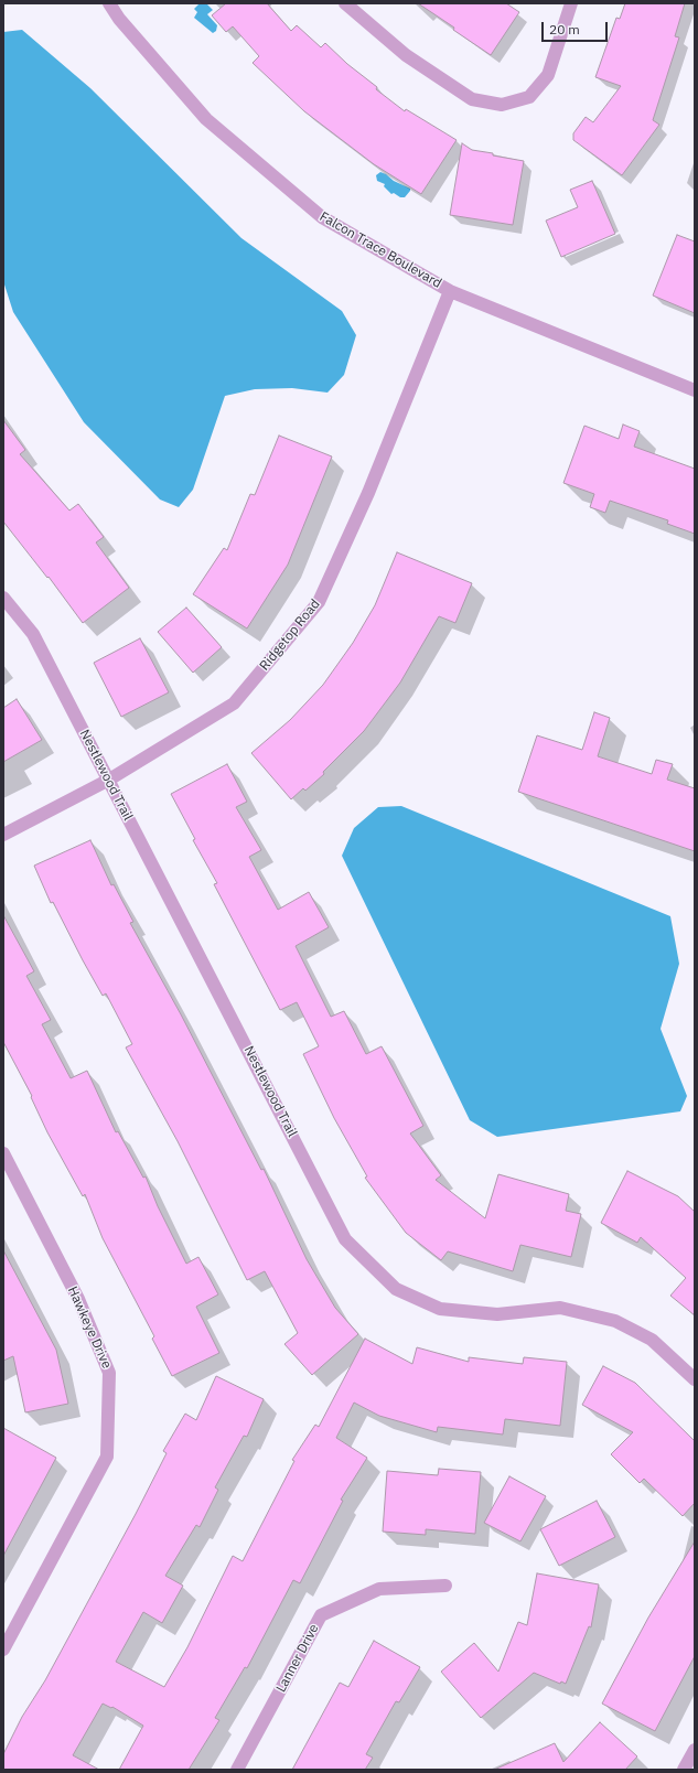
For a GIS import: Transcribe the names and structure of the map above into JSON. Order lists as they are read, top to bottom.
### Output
{
  "streets": {
    "street": [
      "Falcon Trace Boulevard",
      "Ridgetop Road",
      "Nestlewood Trail",
      "Hawkeye Drive",
      "Lanner Drive"
    ]
  },
  "crossings": [
    ["Falcon Trace Boulevard", "Ridgetop Road"],
    ["Ridgetop Road", "Nestlewood Trail"]
  ],
  "scale_bar": "20 m"
}
